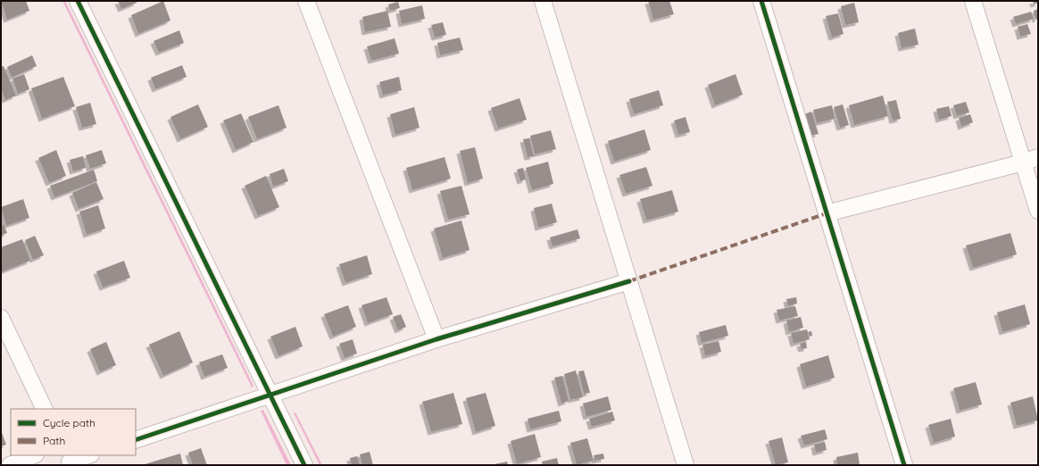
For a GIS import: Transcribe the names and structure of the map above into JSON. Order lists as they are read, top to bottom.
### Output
{
  "legend": ["Cycle path", "Path"]
}
